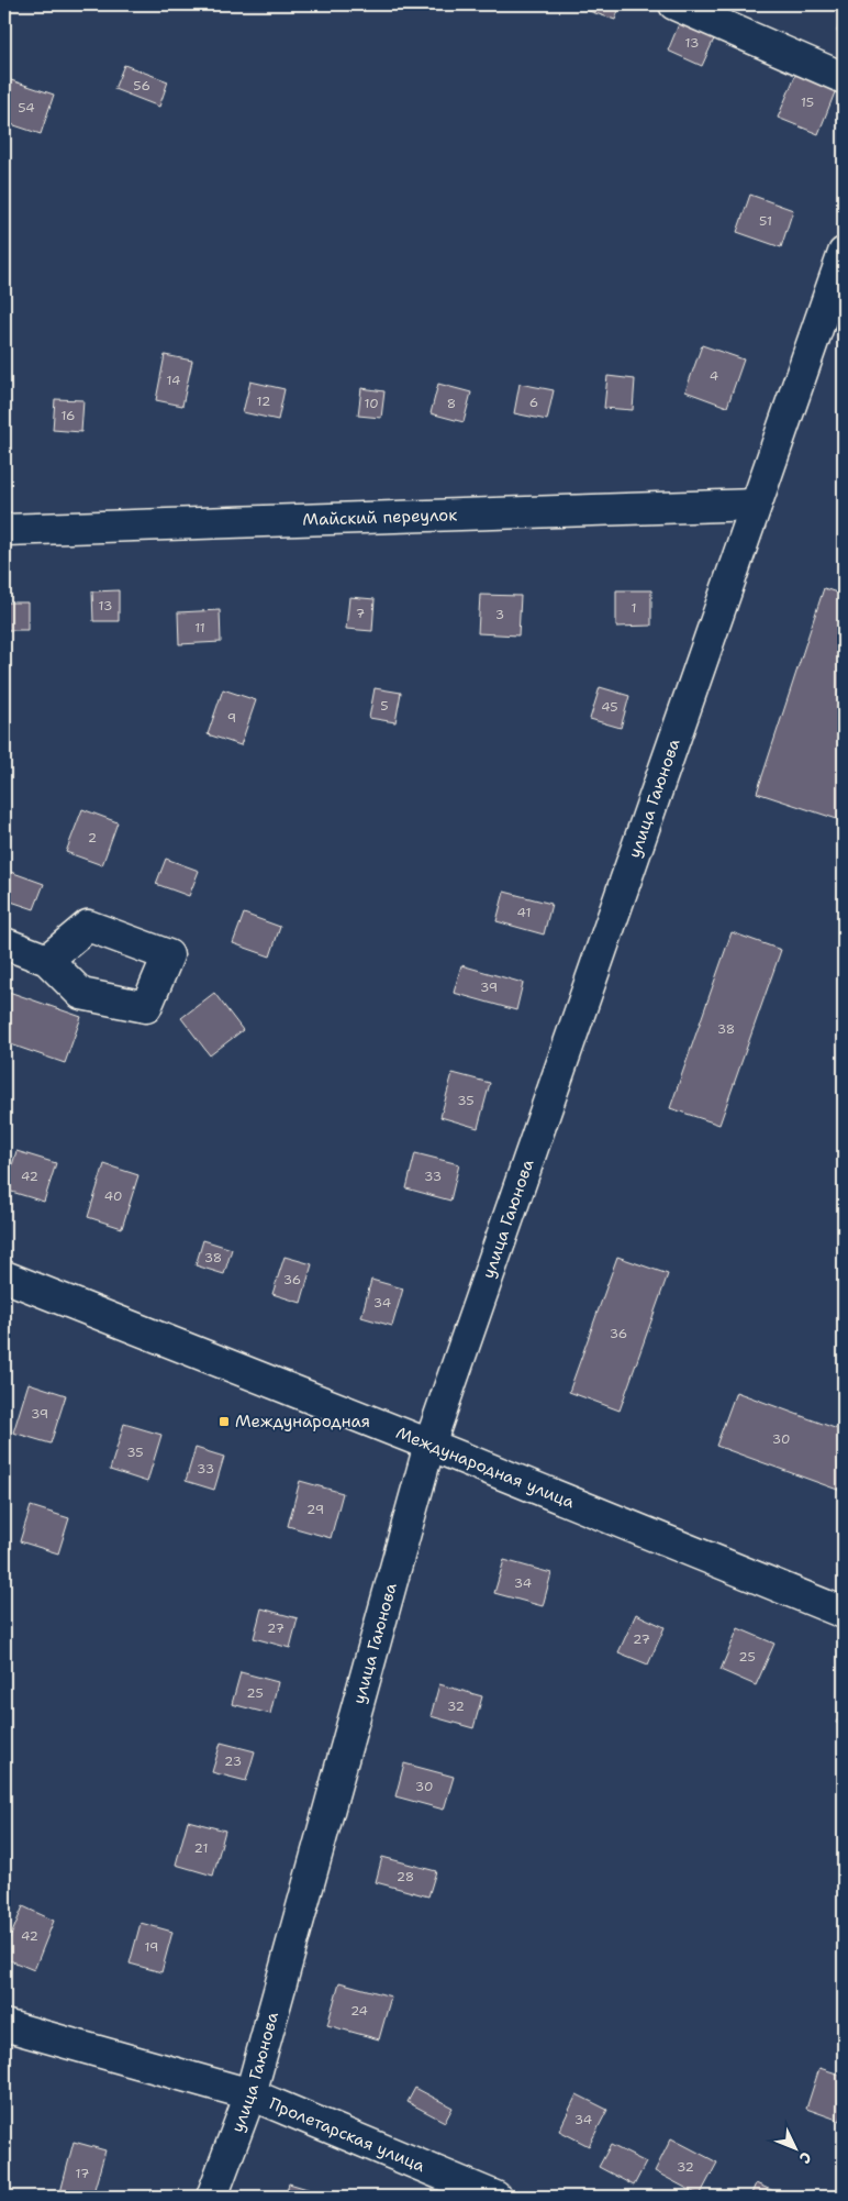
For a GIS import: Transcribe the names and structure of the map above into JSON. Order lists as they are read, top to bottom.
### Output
{
  "streets": {
    "street": [
      "Майский переулок",
      "улица Гаюнова",
      "Международная улица",
      "Пролетарская улица"
    ]
  },
  "crossings": [
    ["Майский переулок", "улица Гаюнова"],
    ["улица Гаюнова", "Международная улица"],
    ["улица Гаюнова", "Пролетарская улица"]
  ],
  "places": {
    "transit": ["Международная"]
  },
  "house_numbers": [
    "13",
    "56",
    "15",
    "54",
    "51",
    "4",
    "14",
    "12",
    "6",
    "10",
    "8",
    "16",
    "13",
    "1",
    "7",
    "3",
    "11",
    "5",
    "45",
    "9",
    "2",
    "41",
    "39",
    "38",
    "35",
    "42",
    "33",
    "40",
    "38",
    "36",
    "34",
    "36",
    "39",
    "30",
    "35",
    "33",
    "29",
    "34",
    "27",
    "27",
    "25",
    "25",
    "32",
    "23",
    "30",
    "21",
    "28",
    "42",
    "19",
    "24",
    "34",
    "32",
    "17"
  ],
  "north": "bottom right"
}
